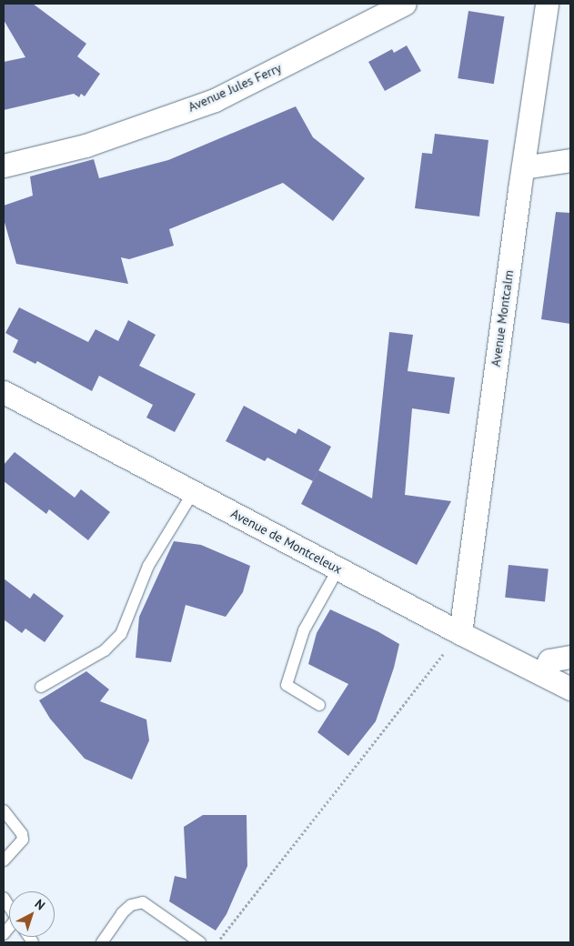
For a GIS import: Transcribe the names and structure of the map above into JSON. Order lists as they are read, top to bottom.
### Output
{
  "streets": {
    "street": ["Avenue Jules Ferry", "Avenue Montcalm", "Avenue de Montceleux"]
  },
  "crossings": [
    ["Avenue Montcalm", "Avenue de Montceleux"]
  ],
  "north": "top right"
}
